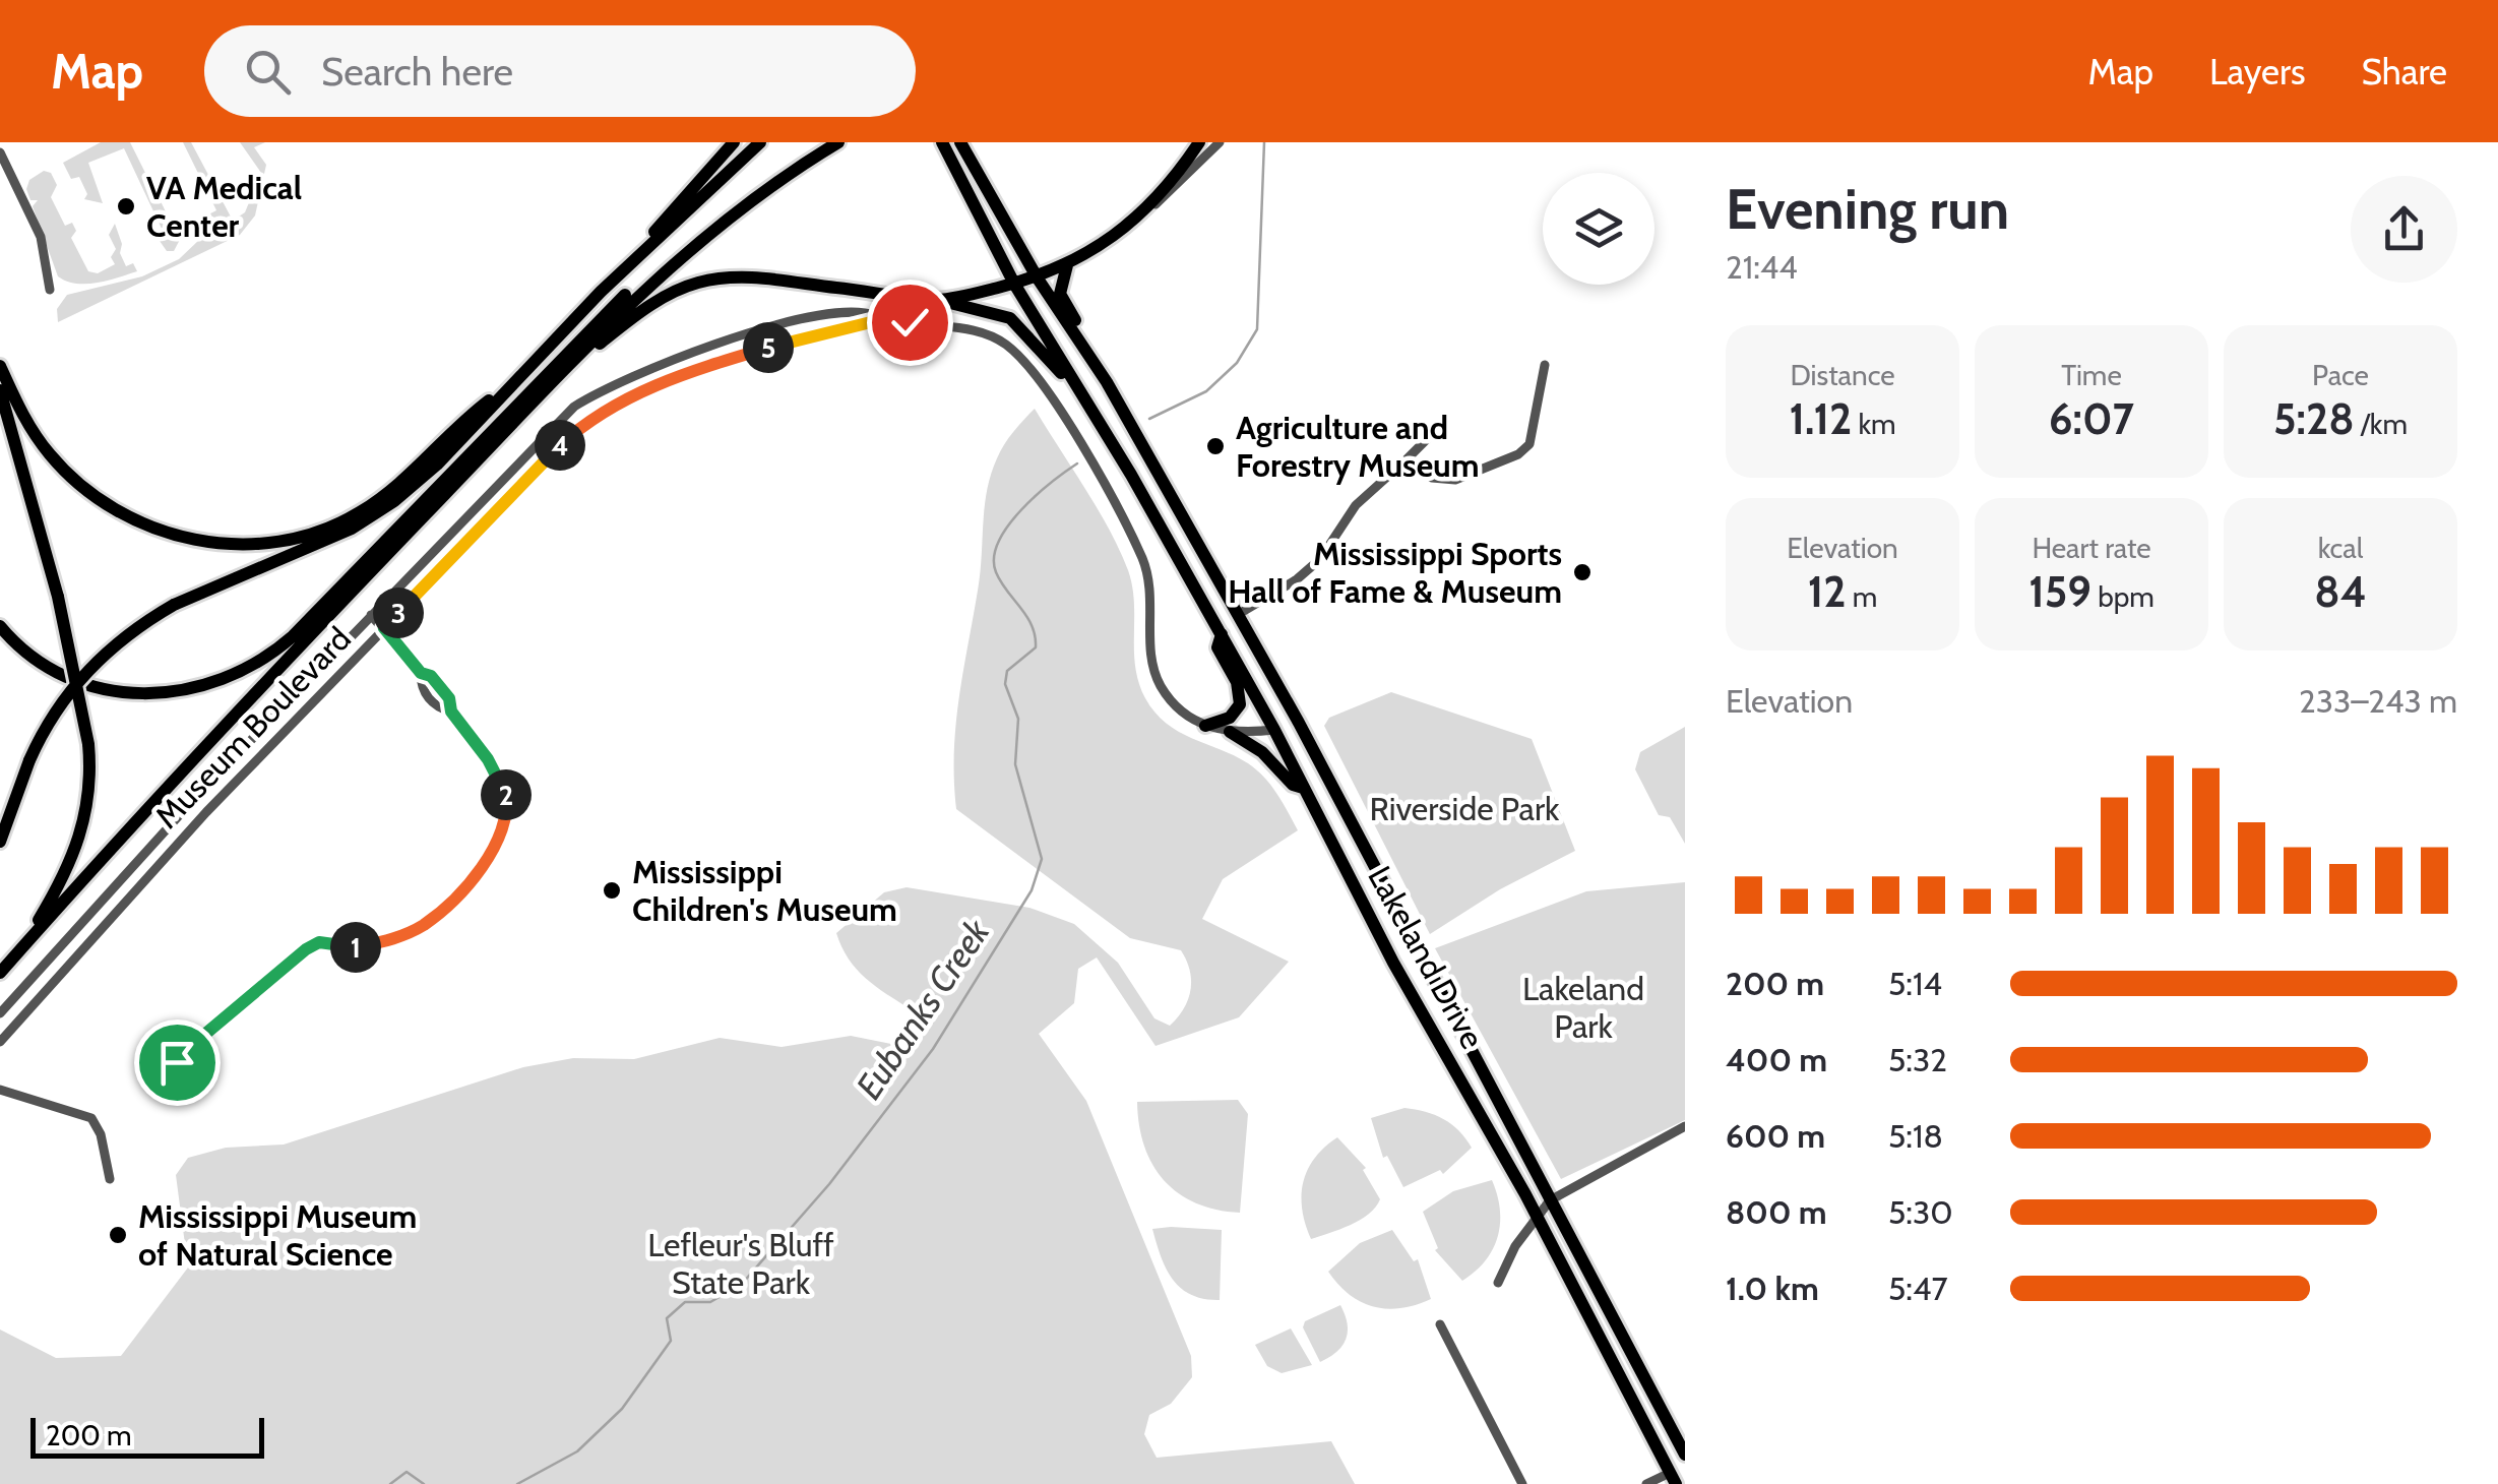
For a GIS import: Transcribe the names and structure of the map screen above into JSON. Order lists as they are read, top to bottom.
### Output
{
  "streets": {
    "highway": ["Lakeland Drive"],
    "street": ["Museum Boulevard"]
  },
  "crossings": [
    ["Museum Boulevard", "Lakeland Drive"]
  ],
  "water": ["Eubanks Creek"],
  "parks": ["Riverside Park", "Lakeland Park", "Lefleur's Bluff State Park"],
  "places": [
    "VA Medical Center",
    "Agriculture and Forestry Museum",
    "Mississippi Sports Hall of Fame & Museum",
    "Mississippi Children's Museum",
    "Mississippi Museum of Natural Science"
  ],
  "scale_bar": "200 m",
  "page": {
    "header": "Map",
    "search": "Search here",
    "nav": ["Map", "Layers", "Share"],
    "heading": ["Evening run", "21:44"],
    "stats": [
      ["Distance", "1.12 km"],
      ["Time", "6:07"],
      ["Pace", "5:28 /km"],
      ["Elevation", "12 m"],
      ["Heart rate", "159 bpm"],
      ["kcal", "84"]
    ],
    "pins": [
      "5",
      "4",
      "3",
      "2",
      "1"
    ],
    "chart": ["Elevation", "233–243 m"],
    "list": [
      {
        "name": "200 m",
        "note": "5:14"
      },
      {
        "name": "400 m",
        "note": "5:32"
      },
      {
        "name": "600 m",
        "note": "5:18"
      },
      {
        "name": "800 m",
        "note": "5:30"
      },
      {
        "name": "1.0 km",
        "note": "5:47"
      }
    ],
    "scale": "200 m"
  }
}
